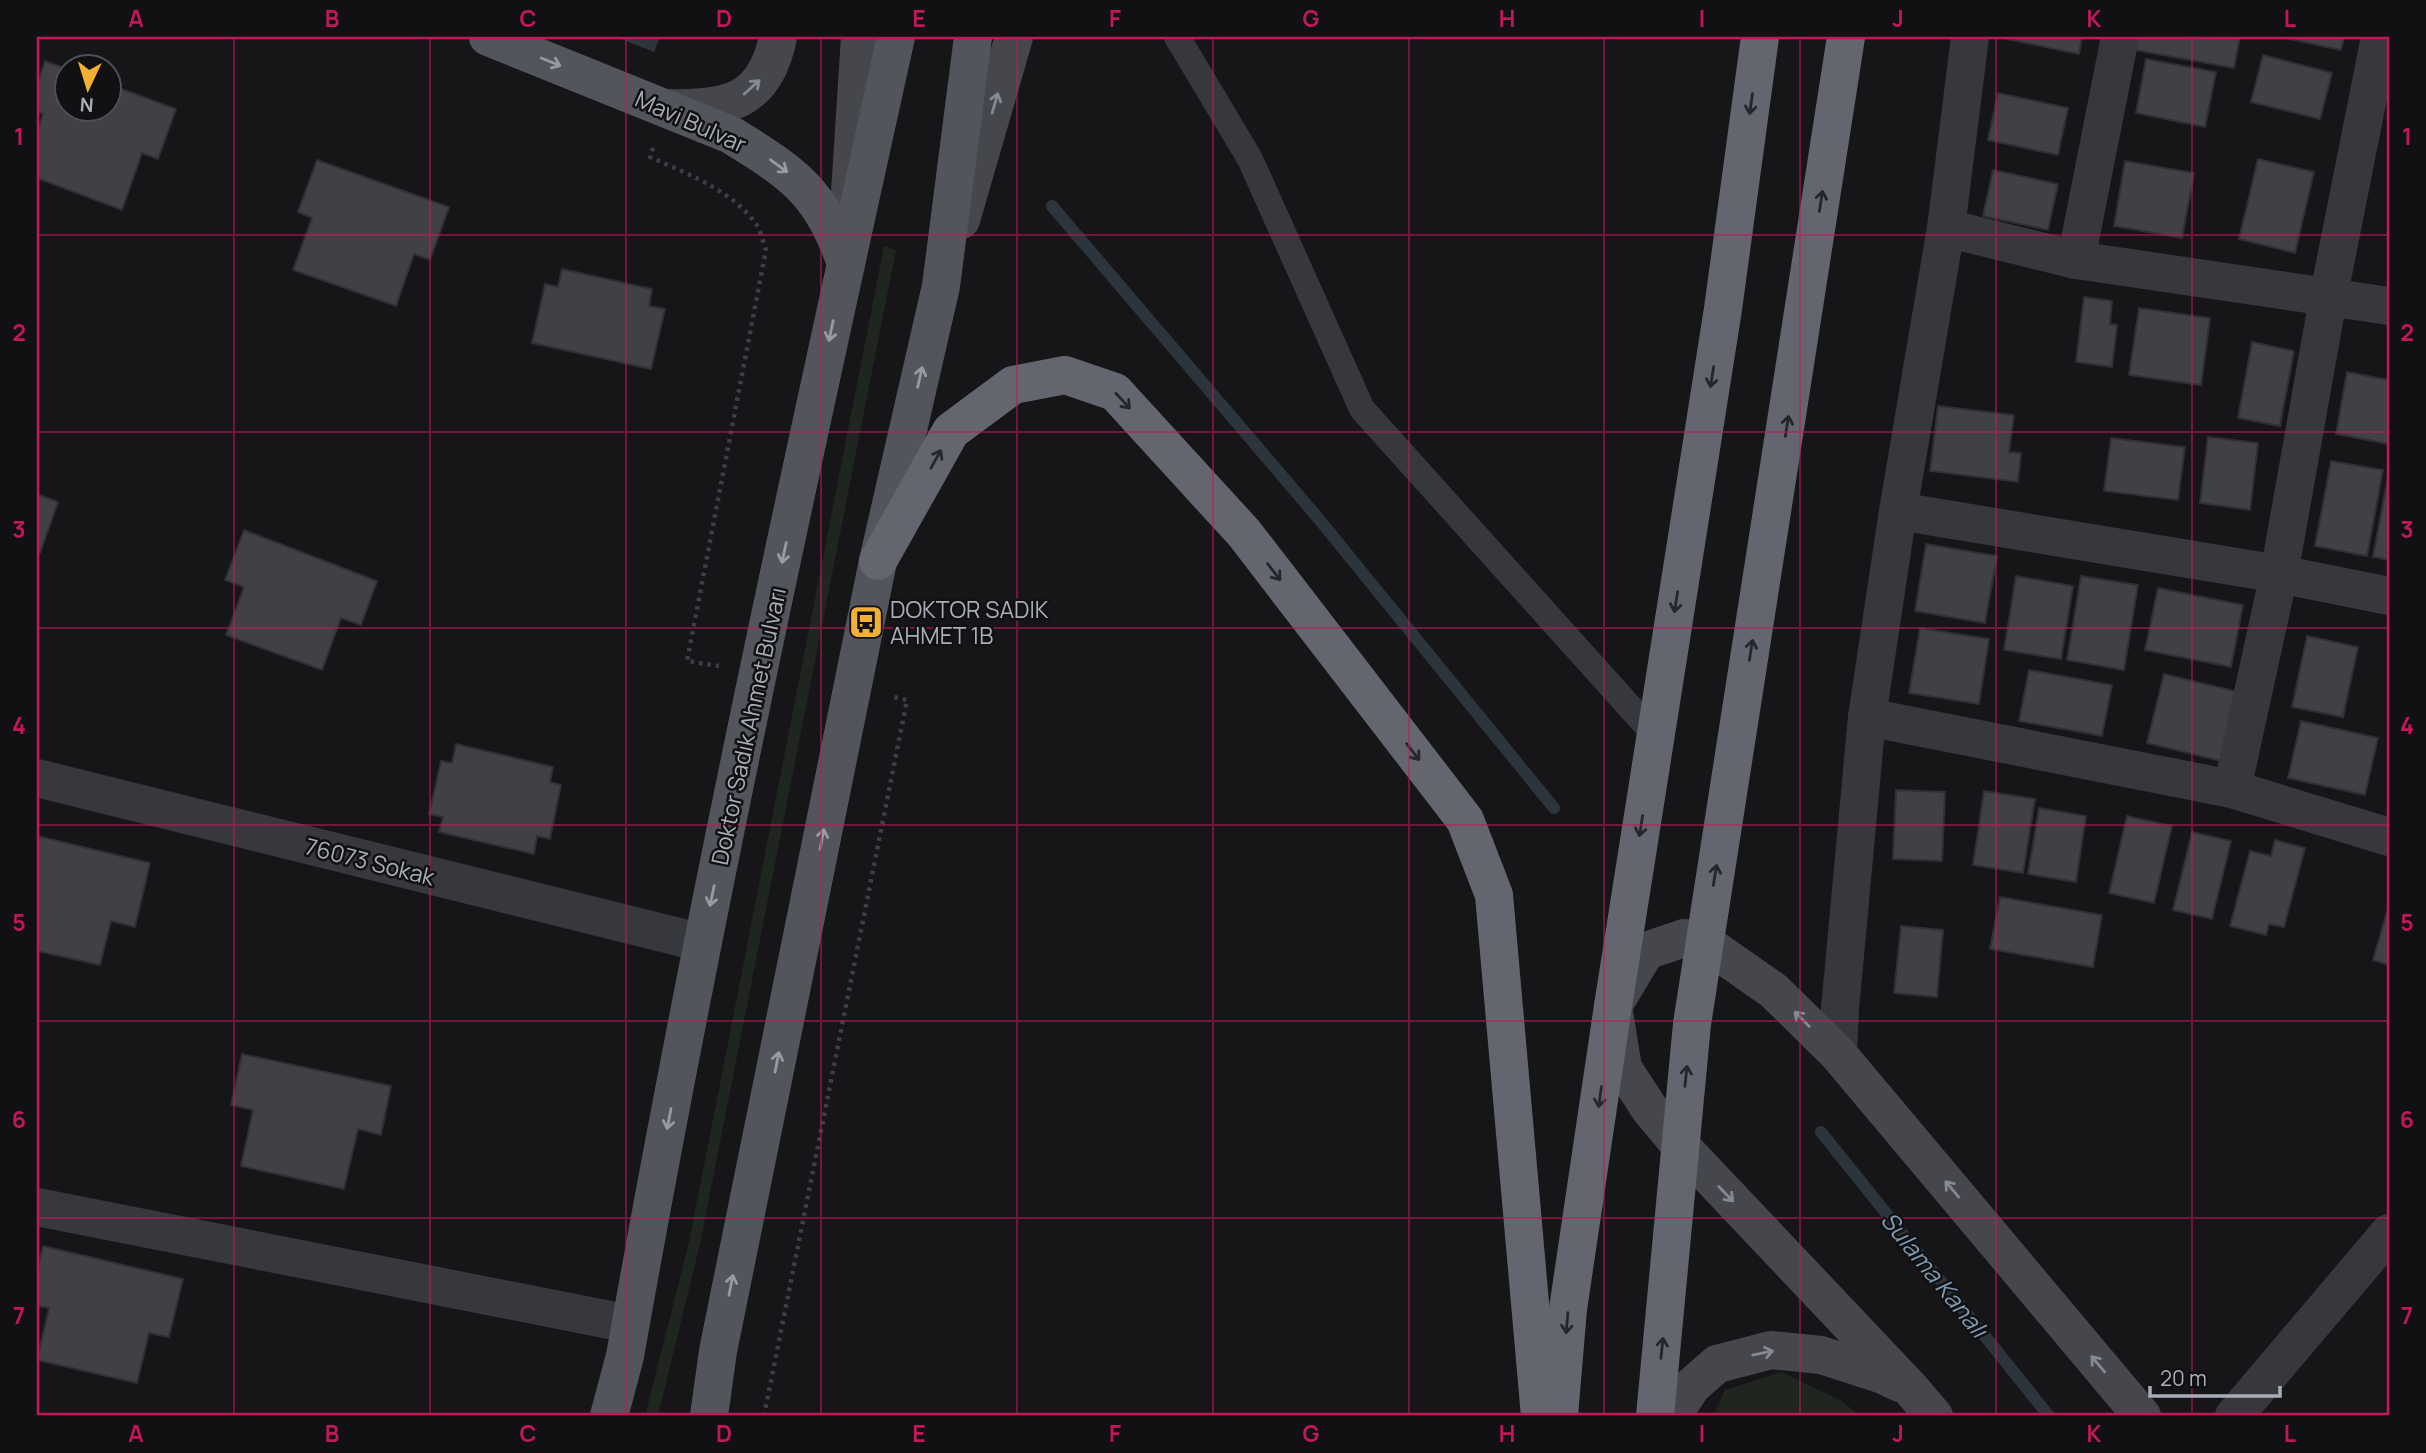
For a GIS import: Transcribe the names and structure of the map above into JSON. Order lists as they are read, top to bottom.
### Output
{
  "streets": {
    "main road": ["Mavi Bulvar", "Doktor Sadık Ahmet Bulvarı"],
    "street": ["76073 Sokak"]
  },
  "crossings": [
    ["Mavi Bulvar", "Doktor Sadık Ahmet Bulvarı"],
    ["Doktor Sadık Ahmet Bulvarı", "76073 Sokak"]
  ],
  "one_way": ["Mavi Bulvar"],
  "water": ["Sulama Kanalı"],
  "places": {
    "bus stop": ["DOKTOR SADIK AHMET 1B"]
  },
  "scale_bar": "20 m",
  "north": "bottom",
  "grid": {
    "columns": [
      "A",
      "B",
      "C",
      "D",
      "E",
      "F",
      "G",
      "H",
      "I",
      "J",
      "K",
      "L"
    ],
    "rows": [
      "1",
      "2",
      "3",
      "4",
      "5",
      "6",
      "7"
    ]
  }
}
